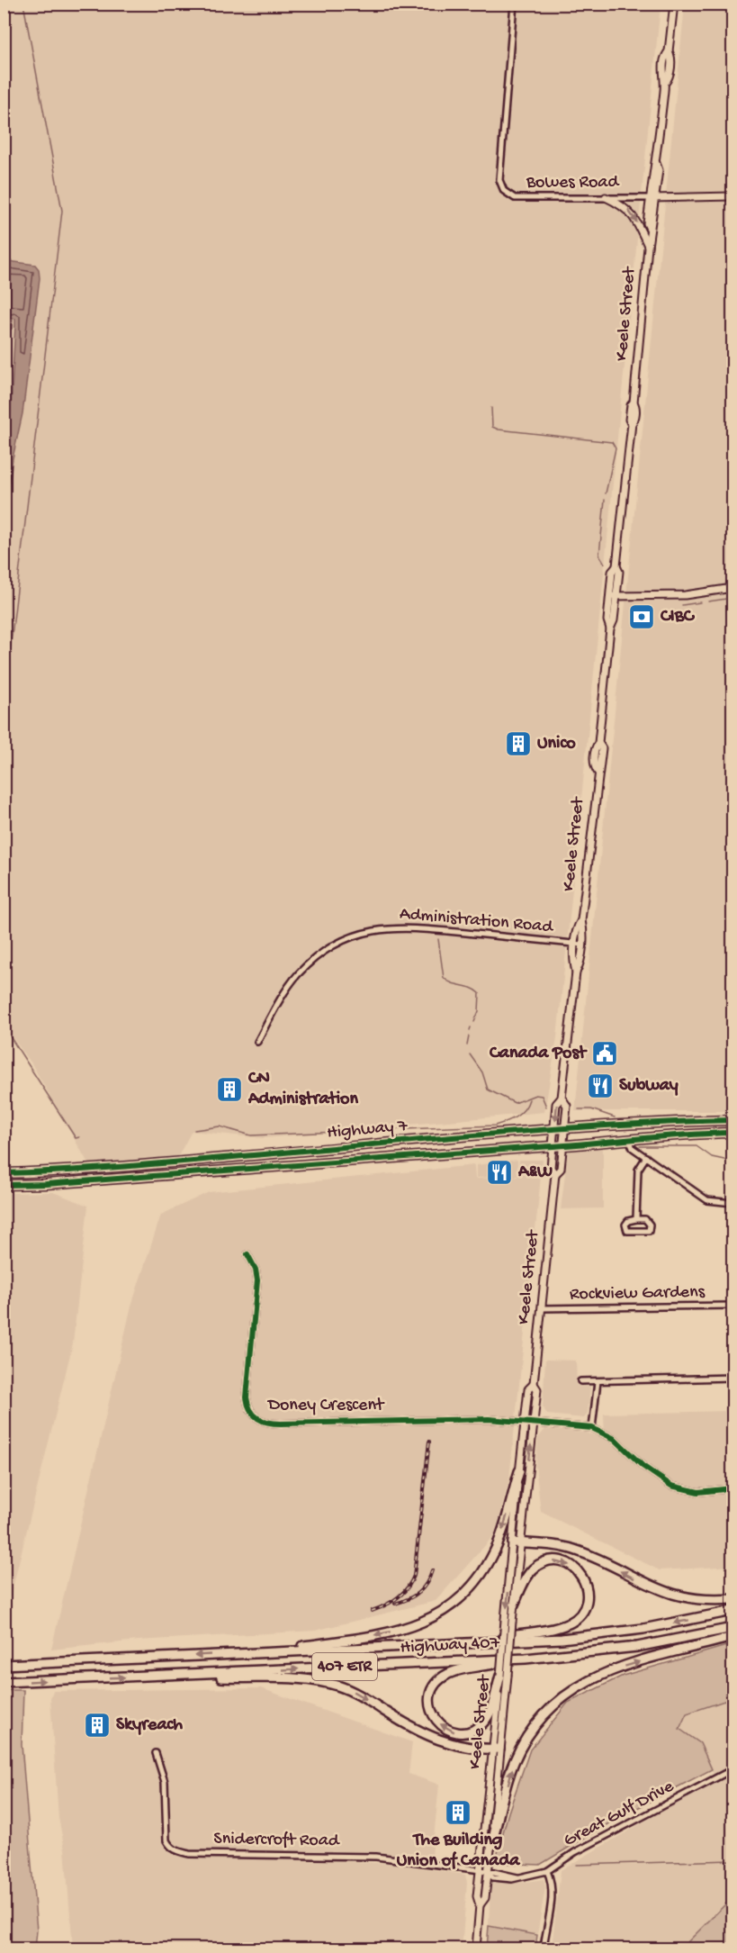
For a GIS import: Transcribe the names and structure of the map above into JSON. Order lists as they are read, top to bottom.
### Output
{
  "streets": {
    "highway": ["Highway 407", "407 ETR"],
    "main road": ["Bowes Road", "Keele Street", "Highway 7"],
    "street": [
      "Administration Road",
      "Rockview Gardens",
      "Doney Crescent",
      "Great Gulf Drive",
      "Snidercroft Road"
    ]
  },
  "crossings": [
    ["Bowes Road", "Keele Street"],
    ["Keele Street", "Administration Road"],
    ["Keele Street", "Highway 7"],
    ["Keele Street", "Rockview Gardens"],
    ["Keele Street", "Doney Crescent"],
    ["Keele Street", "Great Gulf Drive"],
    ["Keele Street", "Snidercroft Road"],
    ["Great Gulf Drive", "Snidercroft Road"]
  ],
  "places": {
    "bank": ["CIBC"],
    "building": [
      "Unico",
      "CN Administration",
      "Skyreach",
      "The Building Union of Canada"
    ],
    "public building": ["Canada Post"],
    "restaurant": ["Subway", "A&W"]
  }
}
